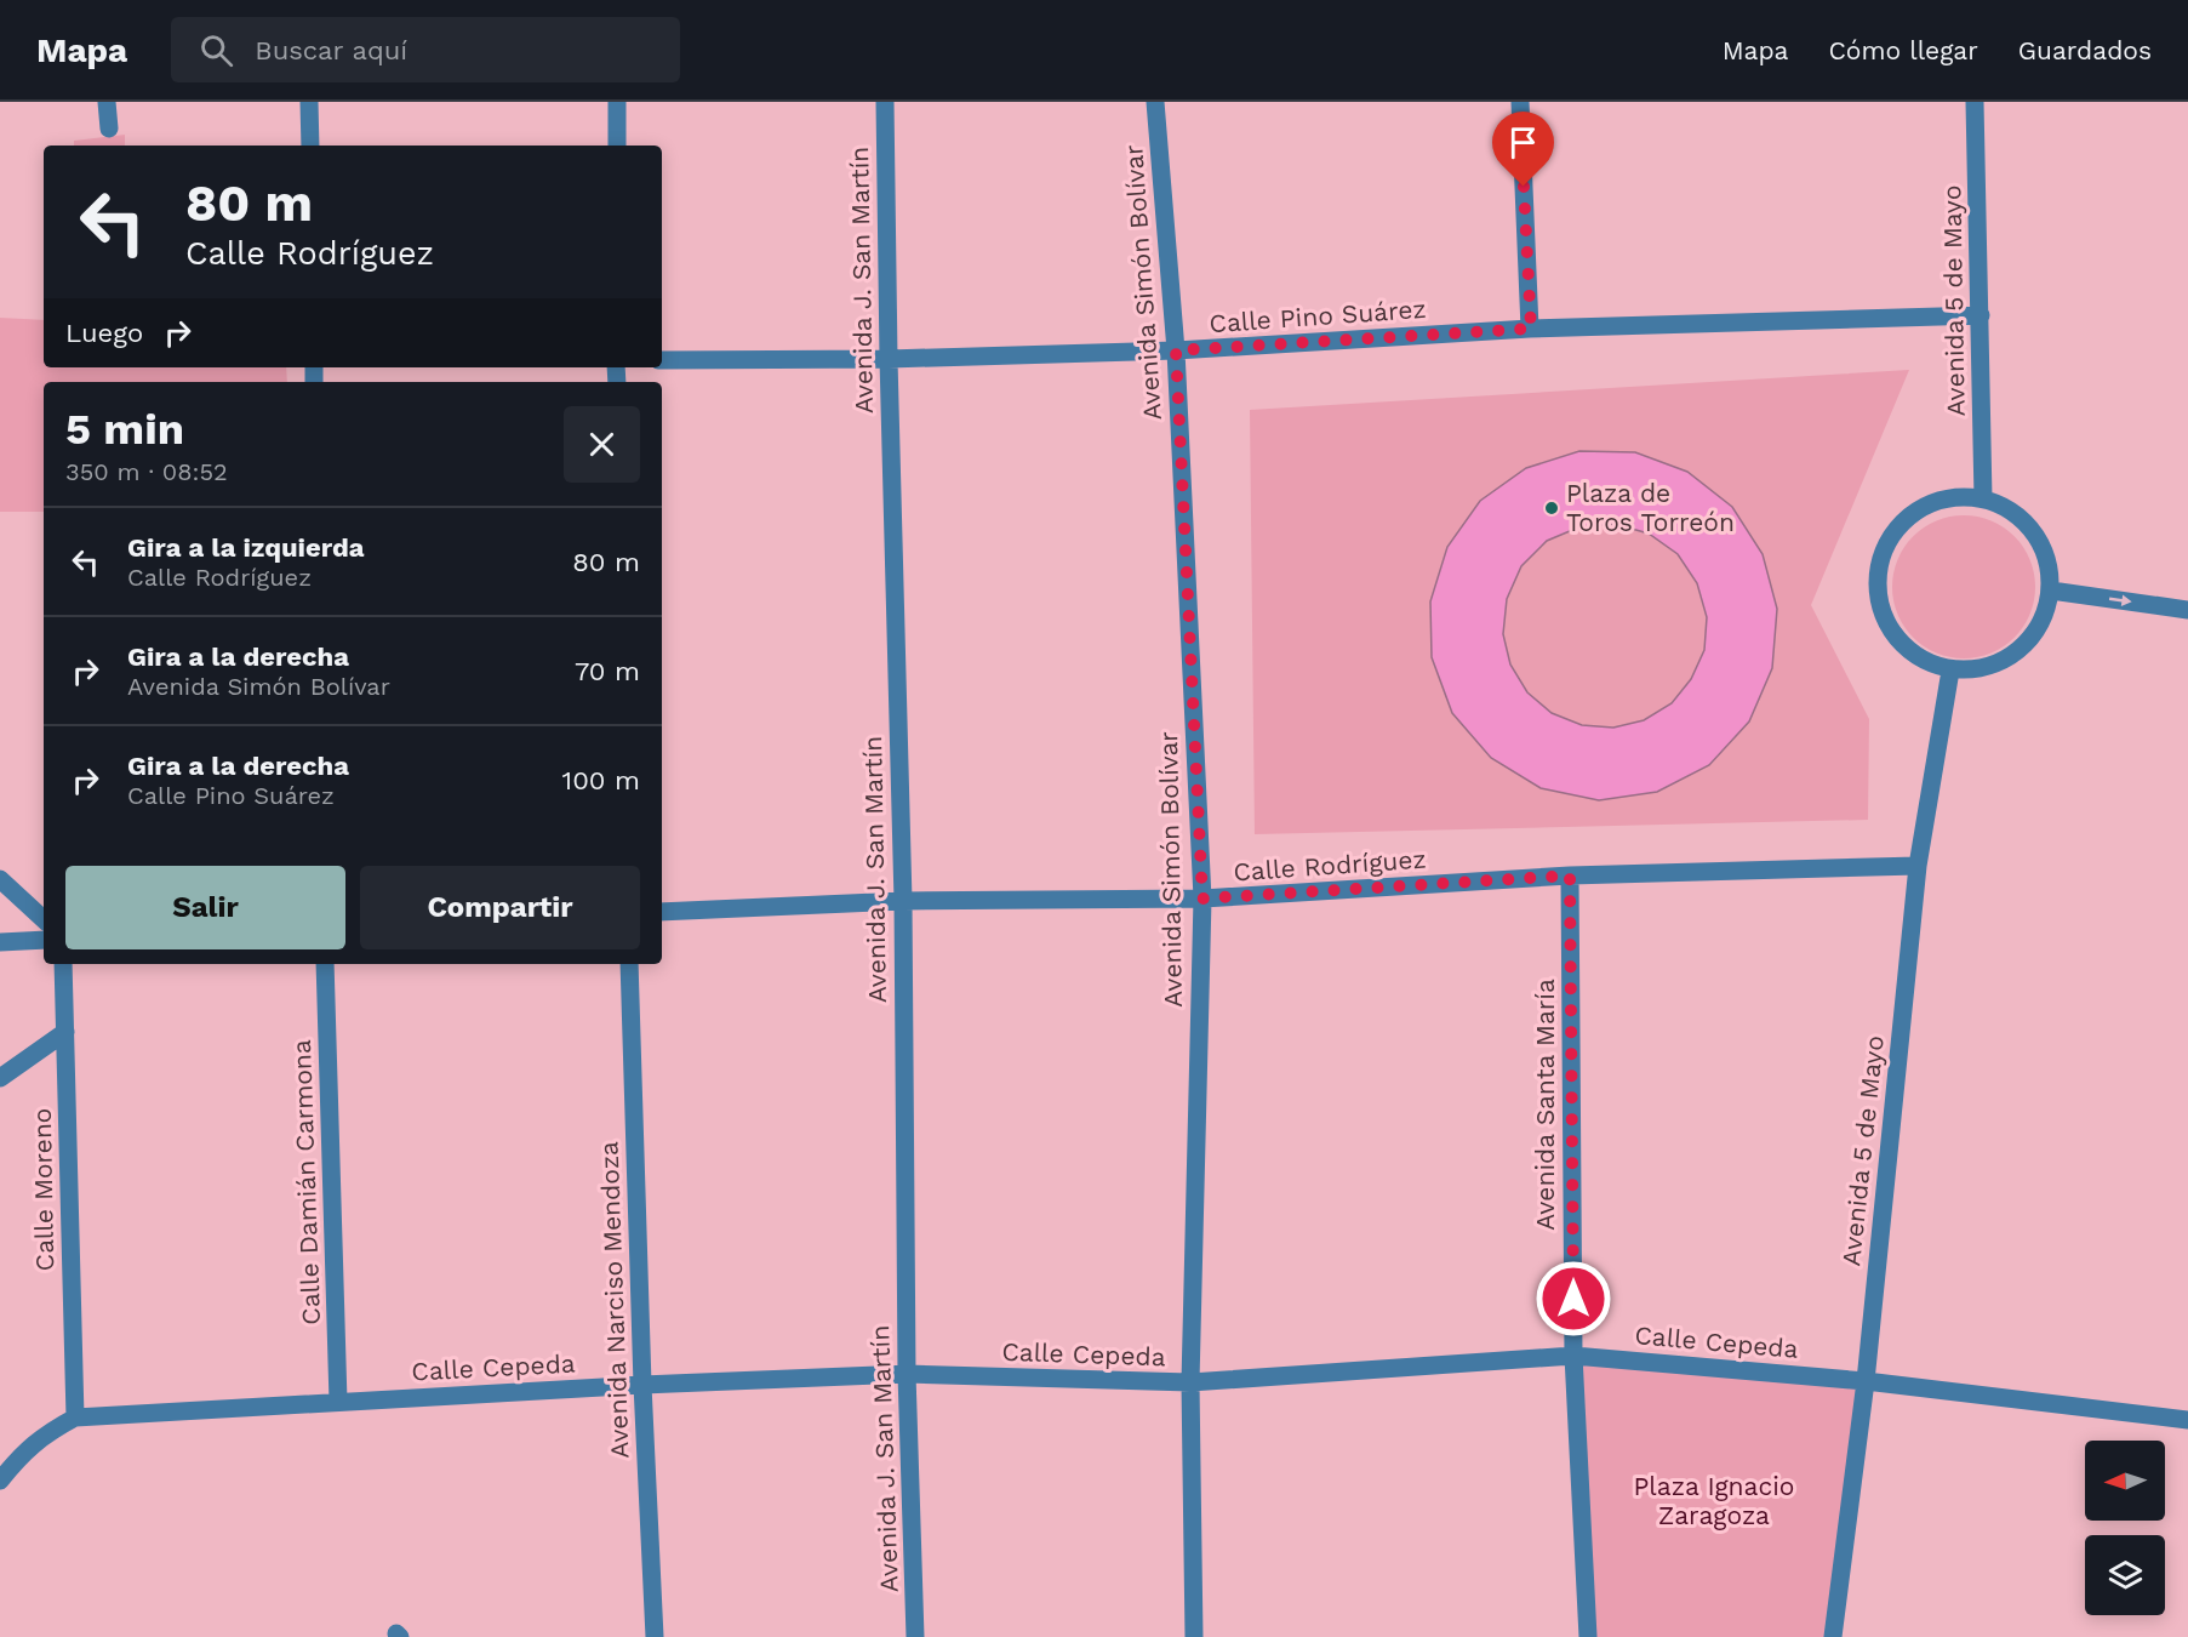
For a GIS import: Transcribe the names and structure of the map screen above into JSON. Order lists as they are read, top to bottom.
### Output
{
  "streets": {
    "street": [
      "Avenida J. San Martín",
      "Avenida Simón Bolívar",
      "Avenida 5 de Mayo",
      "Calle Pino Suárez",
      "Calle Rodríguez",
      "Avenida Santa María",
      "Calle Damián Carmona",
      "Calle Moreno",
      "Avenida Narciso Mendoza",
      "Calle Cepeda"
    ]
  },
  "crossings": [
    ["Avenida J. San Martín", "Calle Pino Suárez"],
    ["Avenida J. San Martín", "Calle Rodríguez"],
    ["Avenida J. San Martín", "Calle Cepeda"],
    ["Avenida Simón Bolívar", "Calle Pino Suárez"],
    ["Avenida Simón Bolívar", "Calle Rodríguez"],
    ["Avenida Simón Bolívar", "Calle Cepeda"],
    ["Avenida 5 de Mayo", "Calle Pino Suárez"],
    ["Avenida 5 de Mayo", "Calle Rodríguez"],
    ["Avenida 5 de Mayo", "Calle Cepeda"],
    ["Calle Rodríguez", "Avenida Santa María"],
    ["Avenida Santa María", "Calle Cepeda"],
    ["Calle Damián Carmona", "Calle Cepeda"],
    ["Calle Moreno", "Calle Cepeda"],
    ["Avenida Narciso Mendoza", "Calle Cepeda"]
  ],
  "parks": ["Plaza Ignacio Zaragoza"],
  "places": ["Plaza de Toros Torreón"],
  "north": "left",
  "page": {
    "header": "Mapa",
    "search": "Buscar aquí",
    "nav": ["Mapa", "Cómo llegar", "Guardados"],
    "turn": ["80 m", "Calle Rodríguez"],
    "then": "Luego",
    "heading": ["5 min", "350 m · 08:52"],
    "list": [
      {
        "name": "Gira a la izquierda",
        "note": "Calle Rodríguez",
        "value": "80 m"
      },
      {
        "name": "Gira a la derecha",
        "note": "Avenida Simón Bolívar",
        "value": "70 m"
      },
      {
        "name": "Gira a la derecha",
        "note": "Calle Pino Suárez",
        "value": "100 m"
      }
    ],
    "buttons": ["Salir", "Compartir"]
  }
}
